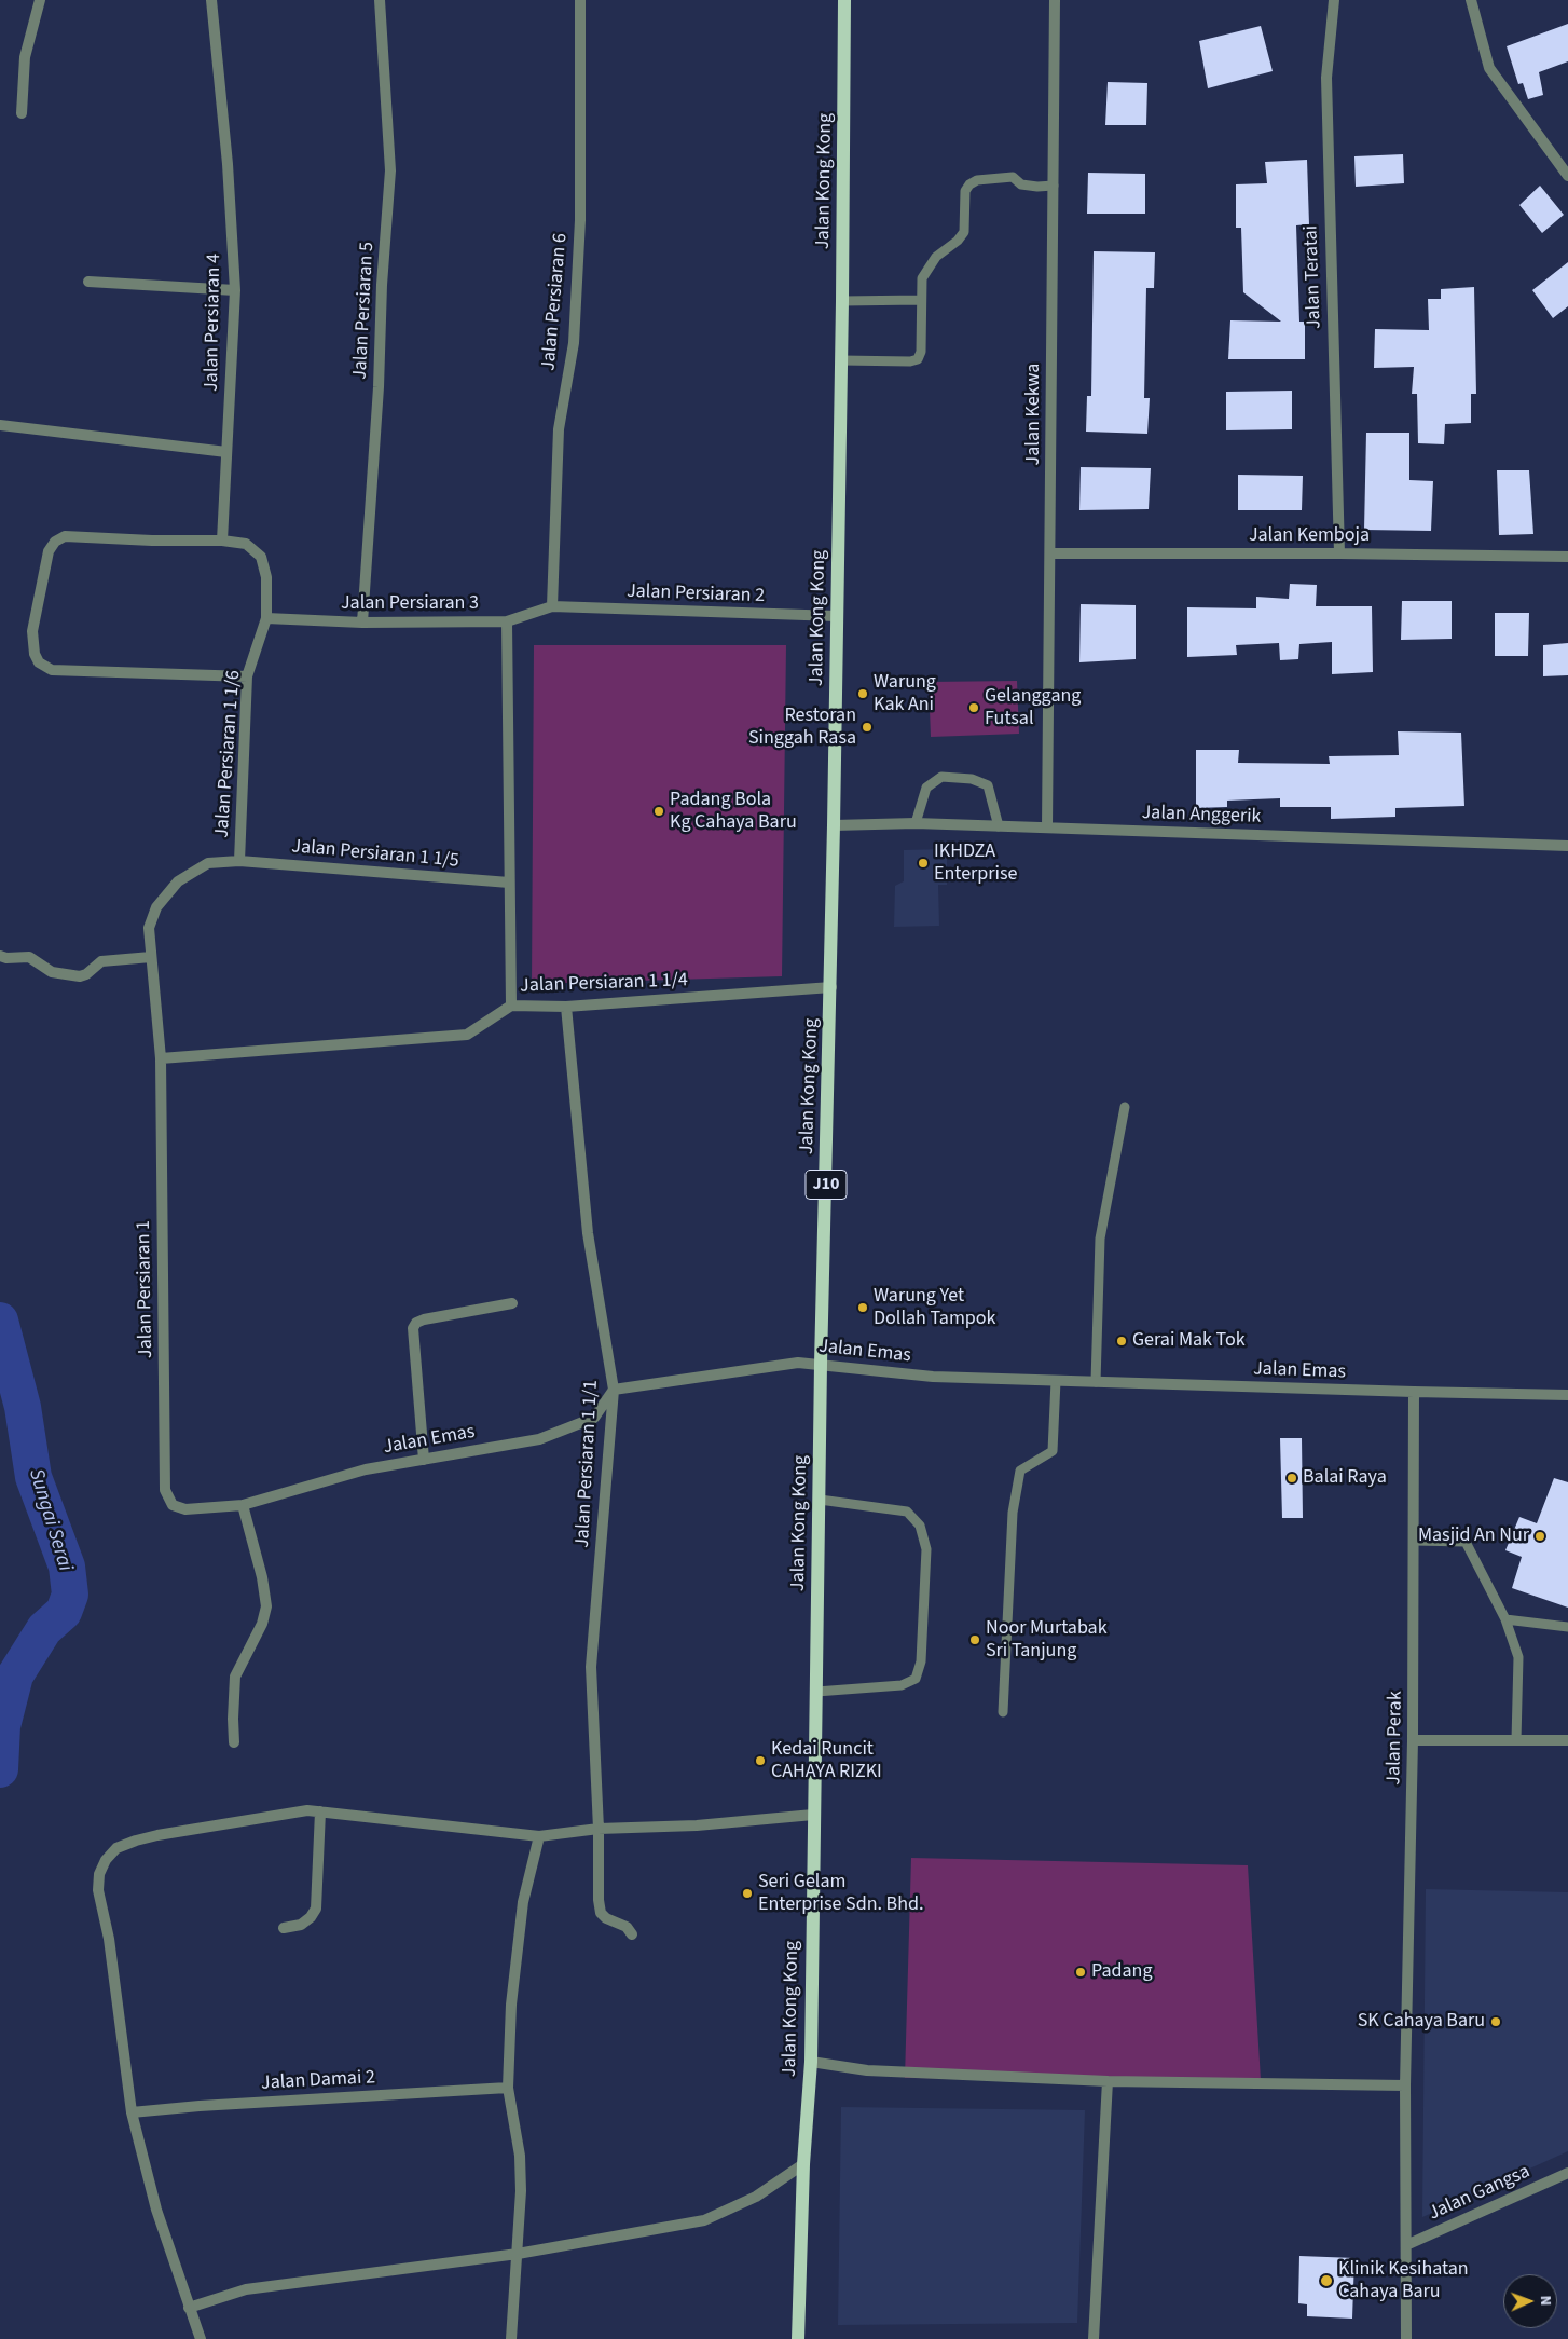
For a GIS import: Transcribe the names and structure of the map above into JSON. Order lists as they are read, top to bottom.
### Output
{
  "streets": {
    "main road": ["Jalan Kong Kong", "J10"],
    "street": [
      "Jalan Teratai",
      "Jalan Persiaran 6",
      "Jalan Persiaran 5",
      "Jalan Persiaran 4",
      "Jalan Kekwa",
      "Jalan Kemboja",
      "Jalan Persiaran 2",
      "Jalan Persiaran 3",
      "Jalan Persiaran 1 1/6",
      "Jalan Anggerik",
      "Jalan Persiaran 1 1/5",
      "Jalan Persiaran 1 1/4",
      "Jalan Persiaran 1",
      "Jalan Emas",
      "Jalan Persiaran 1 1/1",
      "Jalan Perak",
      "Jalan Damai 2",
      "Jalan Gangsa"
    ]
  },
  "crossings": [
    ["Jalan Kong Kong", "Jalan Persiaran 2"],
    ["Jalan Kong Kong", "Jalan Anggerik"],
    ["Jalan Kong Kong", "Jalan Persiaran 1 1/4"],
    ["Jalan Kong Kong", "Jalan Emas"],
    ["Jalan Teratai", "Jalan Kemboja"],
    ["Jalan Persiaran 6", "Jalan Persiaran 2"],
    ["Jalan Persiaran 6", "Jalan Persiaran 3"],
    ["Jalan Persiaran 5", "Jalan Persiaran 3"],
    ["Jalan Kekwa", "Jalan Kemboja"],
    ["Jalan Kekwa", "Jalan Anggerik"],
    ["Jalan Persiaran 2", "Jalan Persiaran 3"],
    ["Jalan Persiaran 3", "Jalan Persiaran 1 1/6"],
    ["Jalan Persiaran 1 1/6", "Jalan Persiaran 1 1/5"],
    ["Jalan Persiaran 1 1/5", "Jalan Persiaran 1"],
    ["Jalan Persiaran 1 1/4", "Jalan Persiaran 1"],
    ["Jalan Persiaran 1 1/4", "Jalan Persiaran 1 1/1"],
    ["Jalan Persiaran 1", "Jalan Emas"],
    ["Jalan Emas", "Jalan Persiaran 1 1/1"],
    ["Jalan Emas", "Jalan Perak"],
    ["Jalan Perak", "Jalan Gangsa"]
  ],
  "water": ["Sungai Serai"],
  "places": [
    "Warung Kak Ani",
    "Gelanggang Futsal",
    "Restoran Singgah Rasa",
    "Padang Bola Kg Cahaya Baru",
    "IKHDZA Enterprise",
    "Warung Yet Dollah Tampok",
    "Gerai Mak Tok",
    "Balai Raya",
    "Masjid An Nur",
    "Noor Murtabak Sri Tanjung",
    "Kedai Runcit CAHAYA RIZKI",
    "Seri Gelam Enterprise Sdn. Bhd.",
    "Padang",
    "SK Cahaya Baru",
    "Klinik Kesihatan Cahaya Baru"
  ],
  "north": "right"
}
